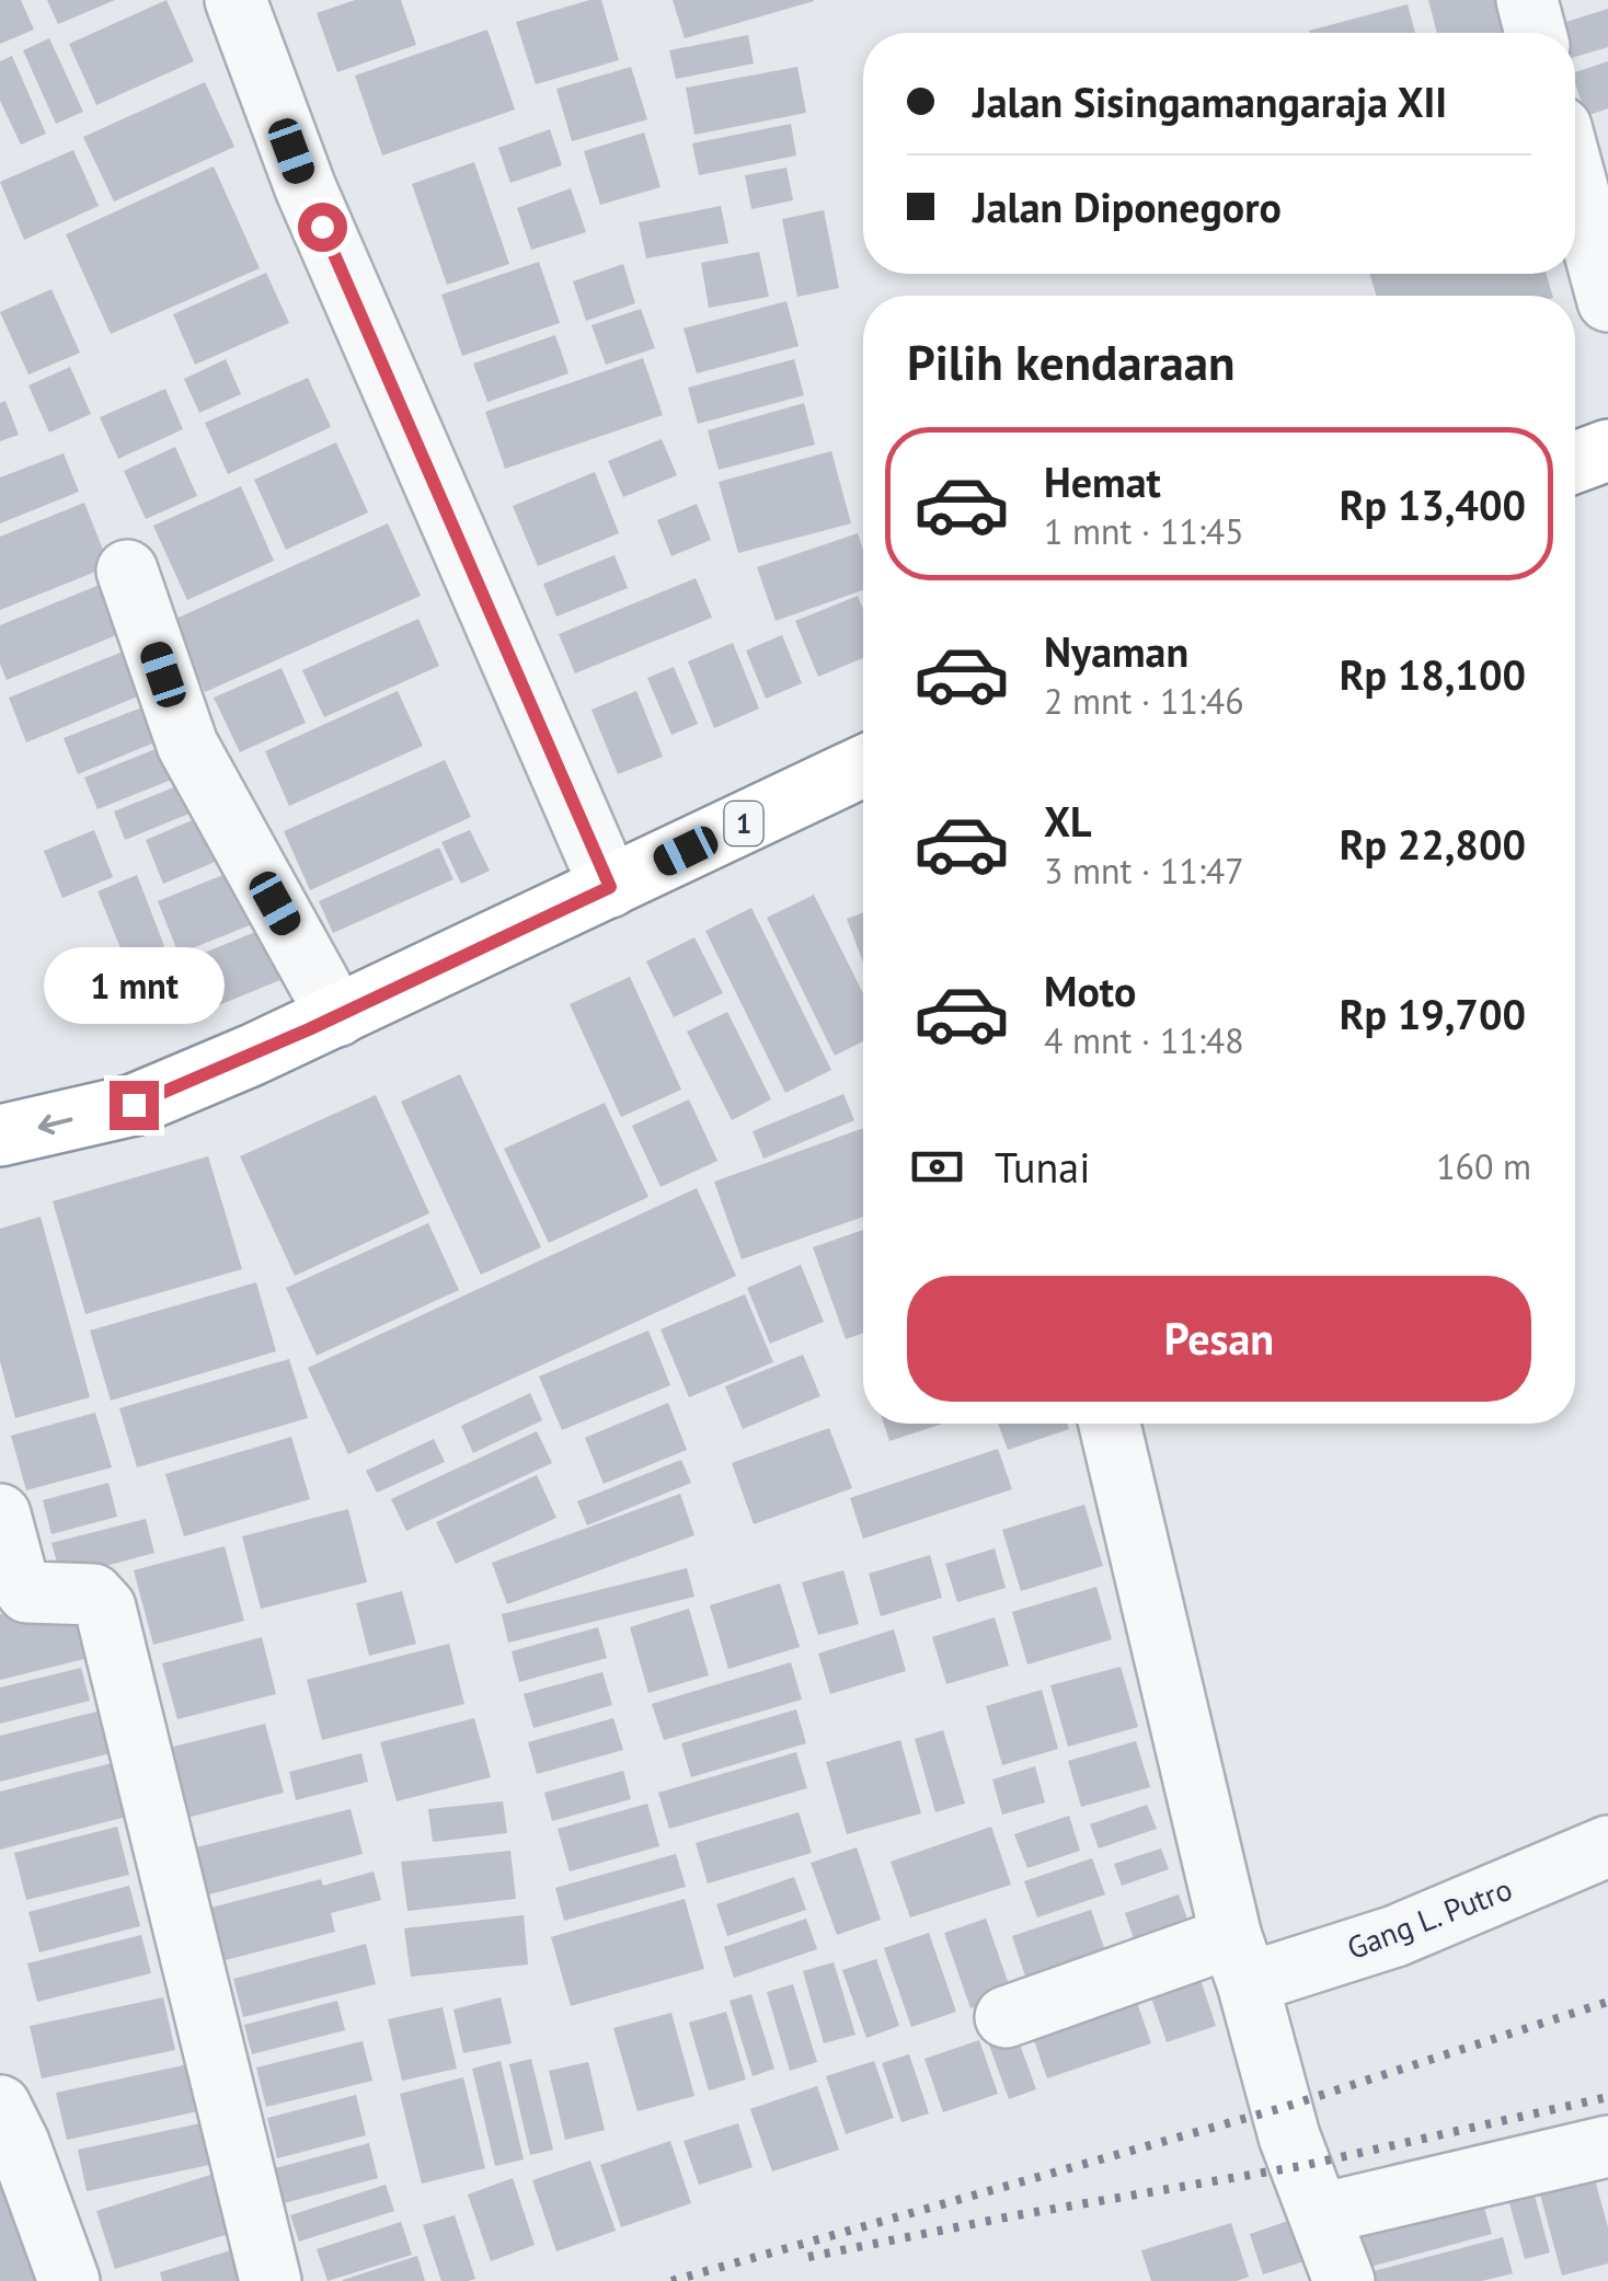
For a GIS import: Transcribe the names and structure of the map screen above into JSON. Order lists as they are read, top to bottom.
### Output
{
  "streets": {
    "highway": ["1"],
    "street": ["Gang L. Putro"]
  },
  "page": {
    "banner": ["Jalan Sisingamangaraja XII", "Jalan Diponegoro"],
    "heading": "Pilih kendaraan",
    "list": [
      {
        "name": "Hemat",
        "note": "1 mnt · 11:45",
        "value": "Rp 13,400"
      },
      {
        "name": "Nyaman",
        "note": "2 mnt · 11:46",
        "value": "Rp 18,100"
      },
      {
        "name": "XL",
        "note": "3 mnt · 11:47",
        "value": "Rp 22,800"
      },
      {
        "name": "Moto",
        "note": "4 mnt · 11:48",
        "value": "Rp 19,700"
      }
    ],
    "bubble": "1 mnt",
    "pay": ["Tunai", "160 m"],
    "buttons": "Pesan"
  }
}
